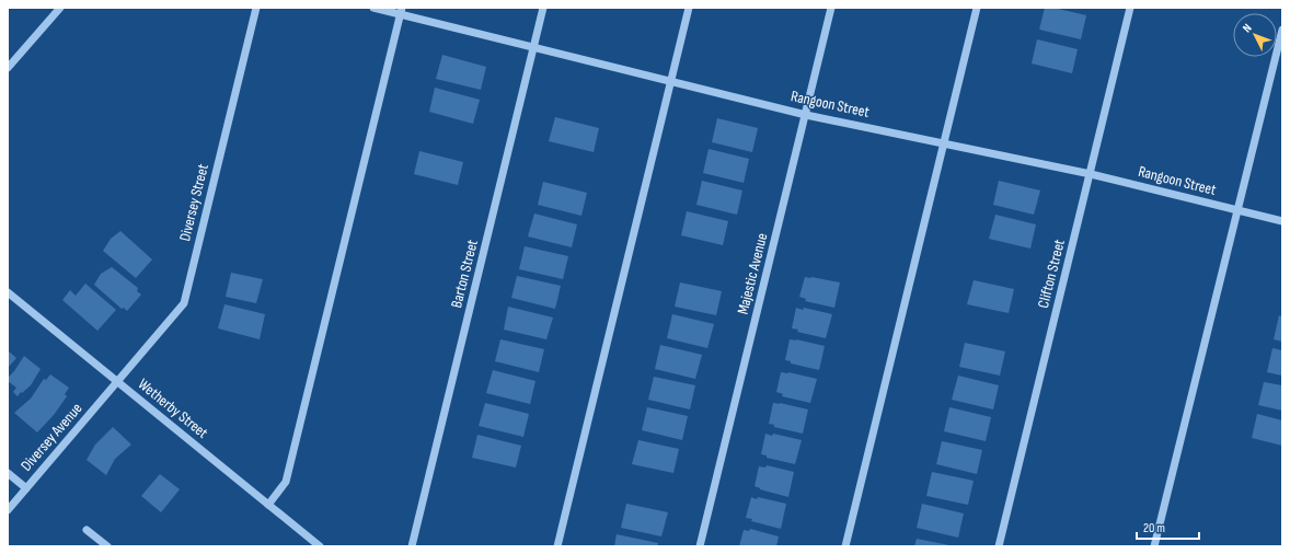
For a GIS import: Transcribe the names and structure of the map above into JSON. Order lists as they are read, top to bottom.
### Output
{
  "streets": {
    "street": [
      "Rangoon Street",
      "Diversey Street",
      "Barton Street",
      "Majestic Avenue",
      "Clifton Street",
      "Wetherby Street",
      "Diversey Avenue"
    ]
  },
  "crossings": [
    ["Rangoon Street", "Barton Street"],
    ["Rangoon Street", "Majestic Avenue"],
    ["Rangoon Street", "Clifton Street"],
    ["Diversey Street", "Wetherby Street"],
    ["Diversey Street", "Diversey Avenue"],
    ["Wetherby Street", "Diversey Avenue"]
  ],
  "scale_bar": "20 m",
  "north": "top left"
}
